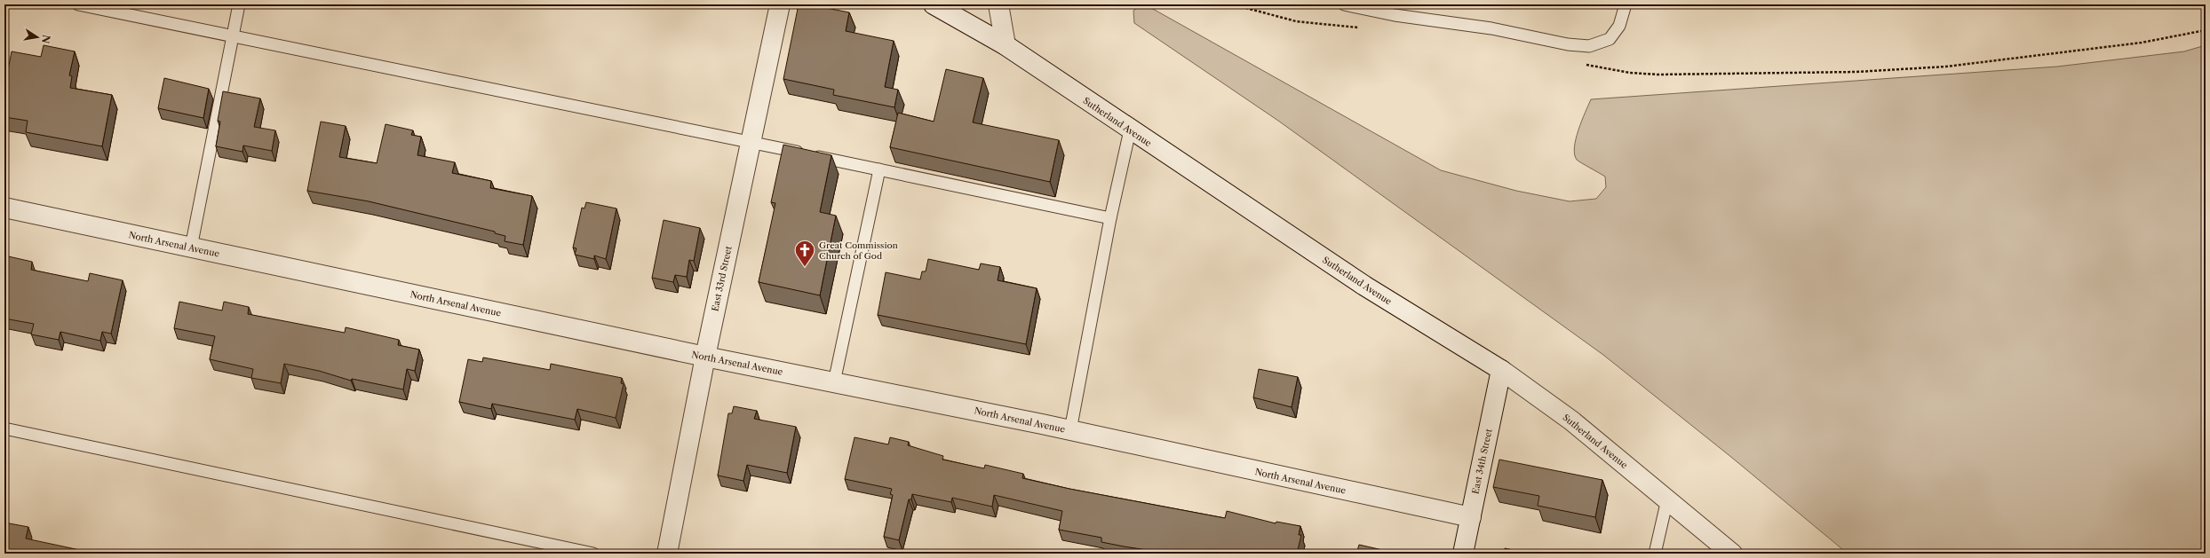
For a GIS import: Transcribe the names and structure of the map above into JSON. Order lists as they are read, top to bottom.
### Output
{
  "streets": {
    "street": [
      "Sutherland Avenue",
      "North Arsenal Avenue",
      "East 33rd Street",
      "East 34th Street"
    ]
  },
  "crossings": [
    ["Sutherland Avenue", "East 34th Street"],
    ["North Arsenal Avenue", "East 33rd Street"],
    ["North Arsenal Avenue", "East 34th Street"]
  ],
  "places": {
    "church": ["Great Commission Church of God"]
  },
  "north": "right"
}
